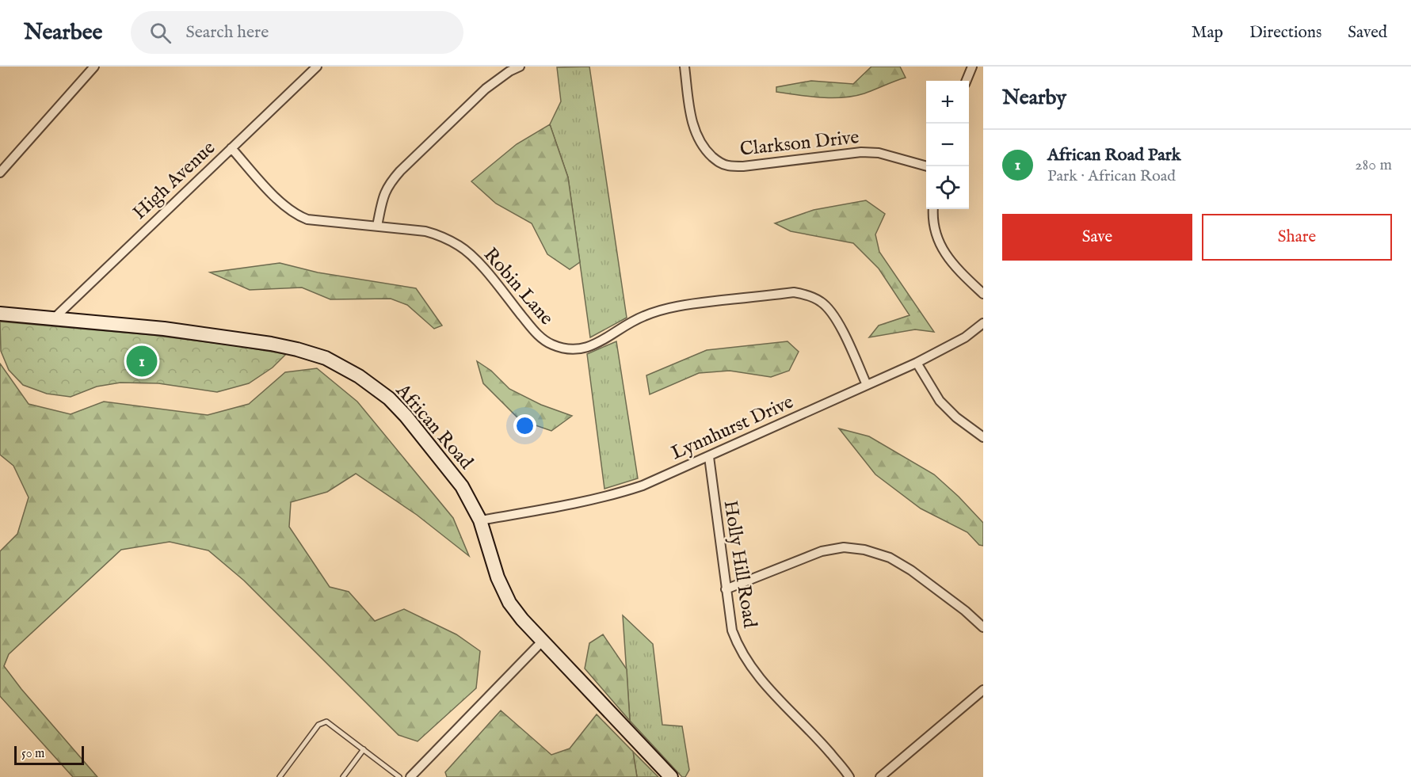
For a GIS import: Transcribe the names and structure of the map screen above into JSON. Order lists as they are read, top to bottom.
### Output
{
  "streets": {
    "street": [
      "Clarkson Drive",
      "High Avenue",
      "Robin Lane",
      "African Road",
      "Lynnhurst Drive",
      "Holly Hill Road"
    ]
  },
  "crossings": [
    ["High Avenue", "Robin Lane"],
    ["High Avenue", "African Road"],
    ["Robin Lane", "Lynnhurst Drive"],
    ["African Road", "Lynnhurst Drive"],
    ["Lynnhurst Drive", "Holly Hill Road"]
  ],
  "scale_bar": "50 m",
  "page": {
    "header": "Nearbee",
    "search": "Search here",
    "nav": ["Map", "Directions", "Saved"],
    "heading": "Nearby",
    "map_buttons": ["+", "−"],
    "list": [
      {
        "mark": "1",
        "name": "African Road Park",
        "note": "Park · African Road",
        "value": "280 m"
      }
    ],
    "buttons": ["Save", "Share"],
    "pins": "1",
    "scale": "50 m"
  }
}
